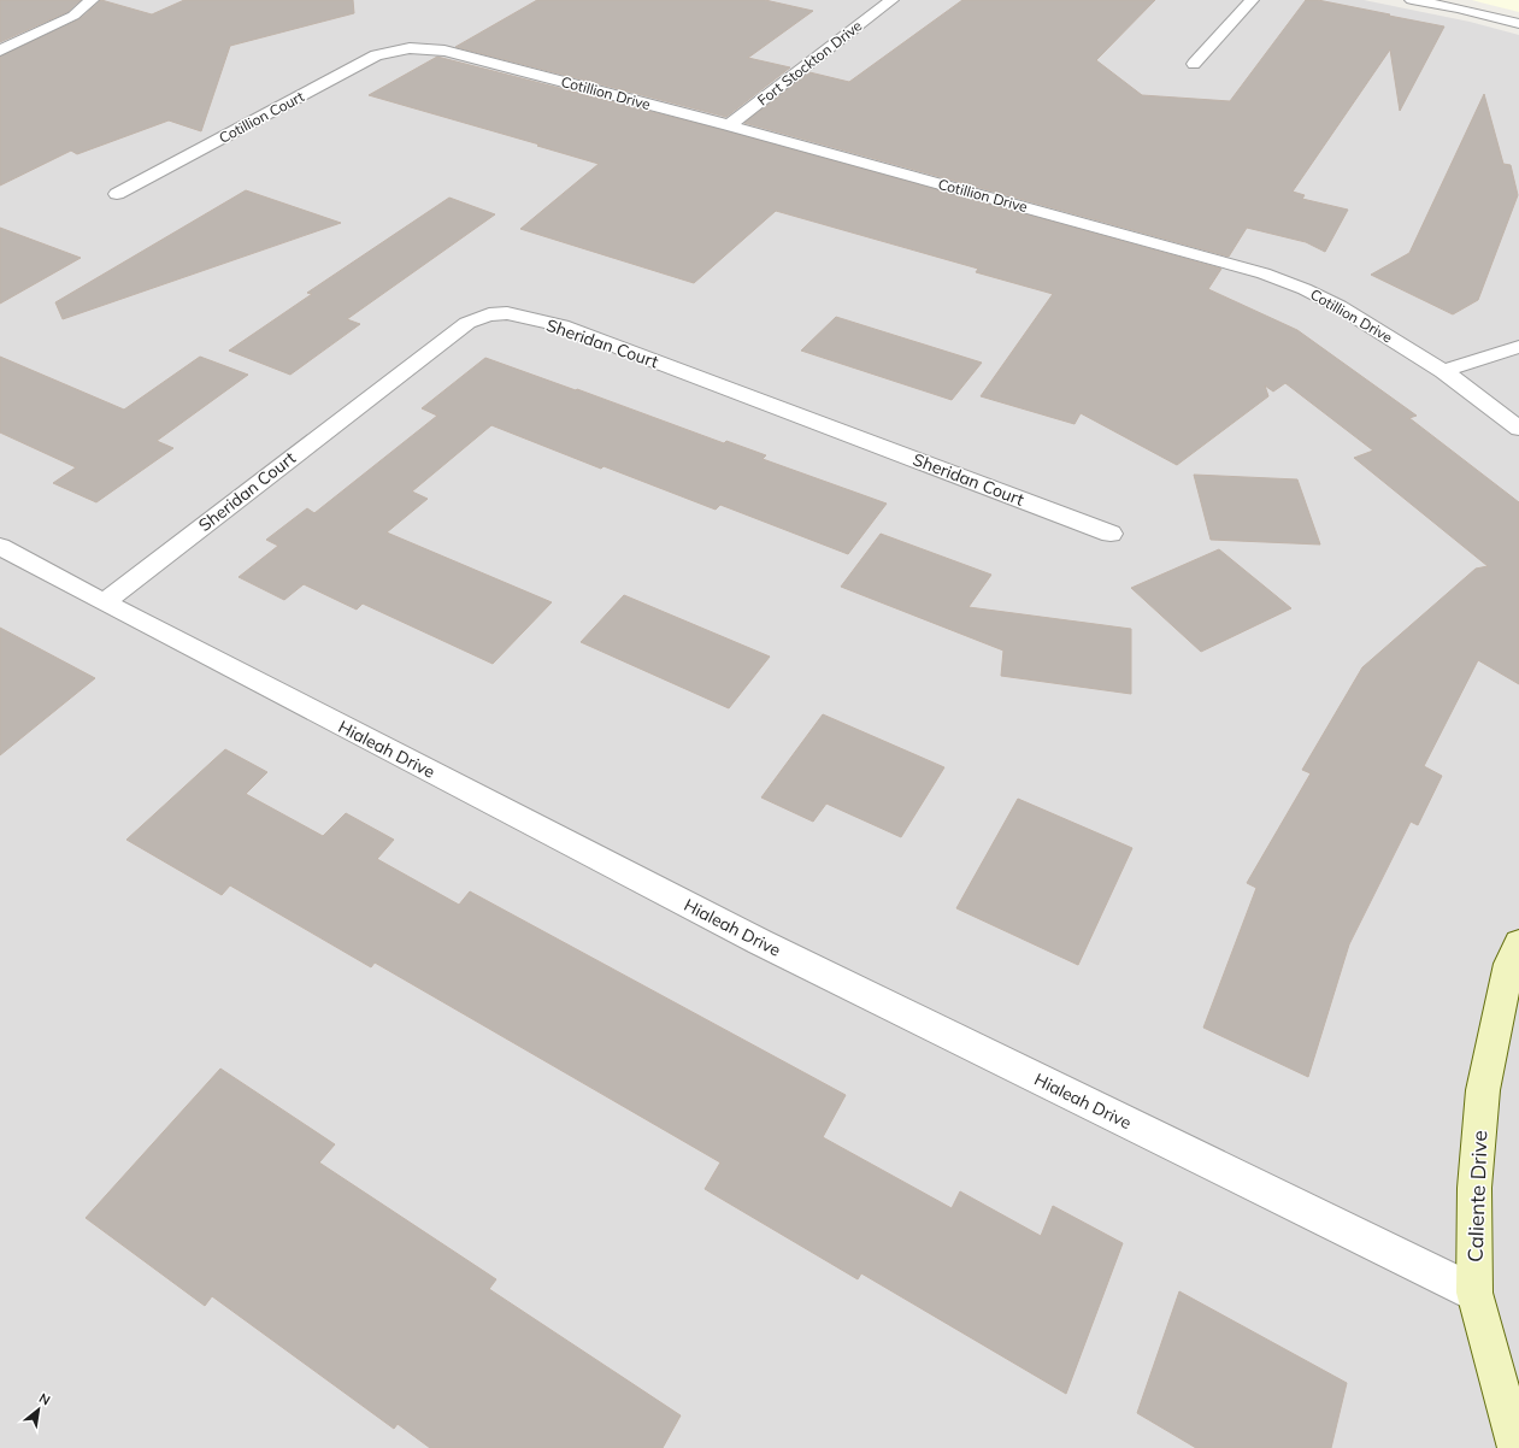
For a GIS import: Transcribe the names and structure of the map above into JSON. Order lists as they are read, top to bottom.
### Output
{
  "streets": {
    "street": [
      "Fort Stockton Drive",
      "Cotillion Drive",
      "Cotillion Court",
      "Sheridan Court",
      "Hialeah Drive",
      "Caliente Drive"
    ]
  },
  "crossings": [
    ["Fort Stockton Drive", "Cotillion Drive"],
    ["Cotillion Drive", "Cotillion Court"],
    ["Sheridan Court", "Hialeah Drive"],
    ["Hialeah Drive", "Caliente Drive"]
  ],
  "north": "top right"
}
